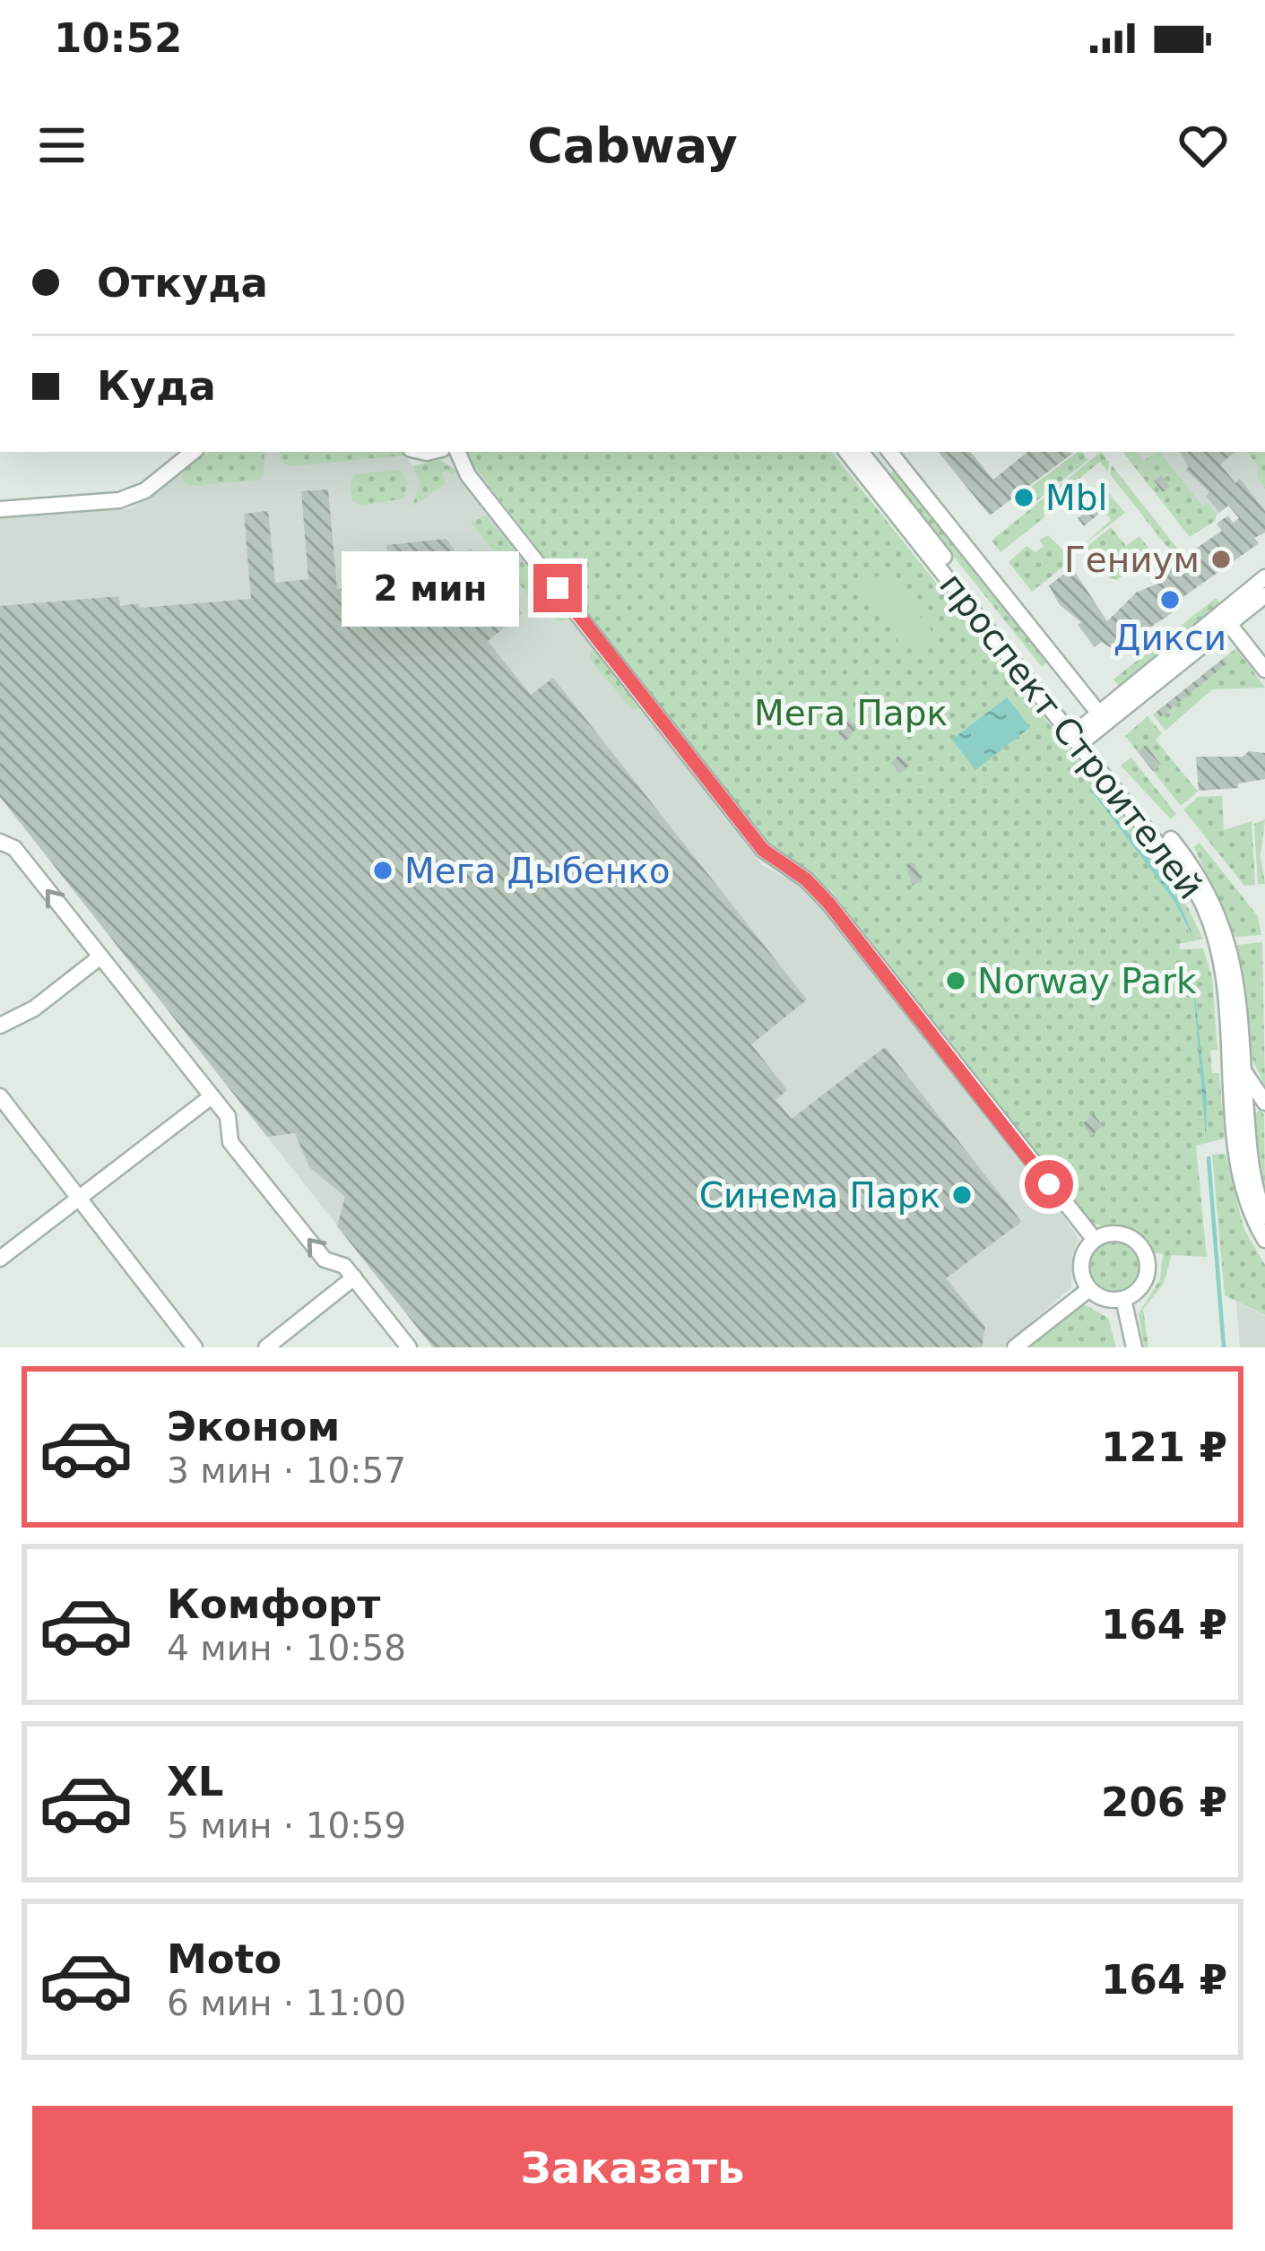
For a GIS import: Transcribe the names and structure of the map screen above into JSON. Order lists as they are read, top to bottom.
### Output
{
  "streets": {
    "street": ["проспект Строителей"]
  },
  "parks": ["Мега Парк"],
  "places": [
    "Mbl",
    "Гениум",
    "Дикси",
    "Мега Дыбенко",
    "Norway Park",
    "Синема Парк"
  ],
  "page": {
    "status": "10:52",
    "header": "Cabway",
    "banner": ["Откуда", "Куда"],
    "bubble": "2 мин",
    "list": [
      {
        "name": "Эконом",
        "note": "3 мин · 10:57",
        "value": "121 ₽"
      },
      {
        "name": "Комфорт",
        "note": "4 мин · 10:58",
        "value": "164 ₽"
      },
      {
        "name": "XL",
        "note": "5 мин · 10:59",
        "value": "206 ₽"
      },
      {
        "name": "Moto",
        "note": "6 мин · 11:00",
        "value": "164 ₽"
      }
    ],
    "buttons": "Заказать"
  }
}
